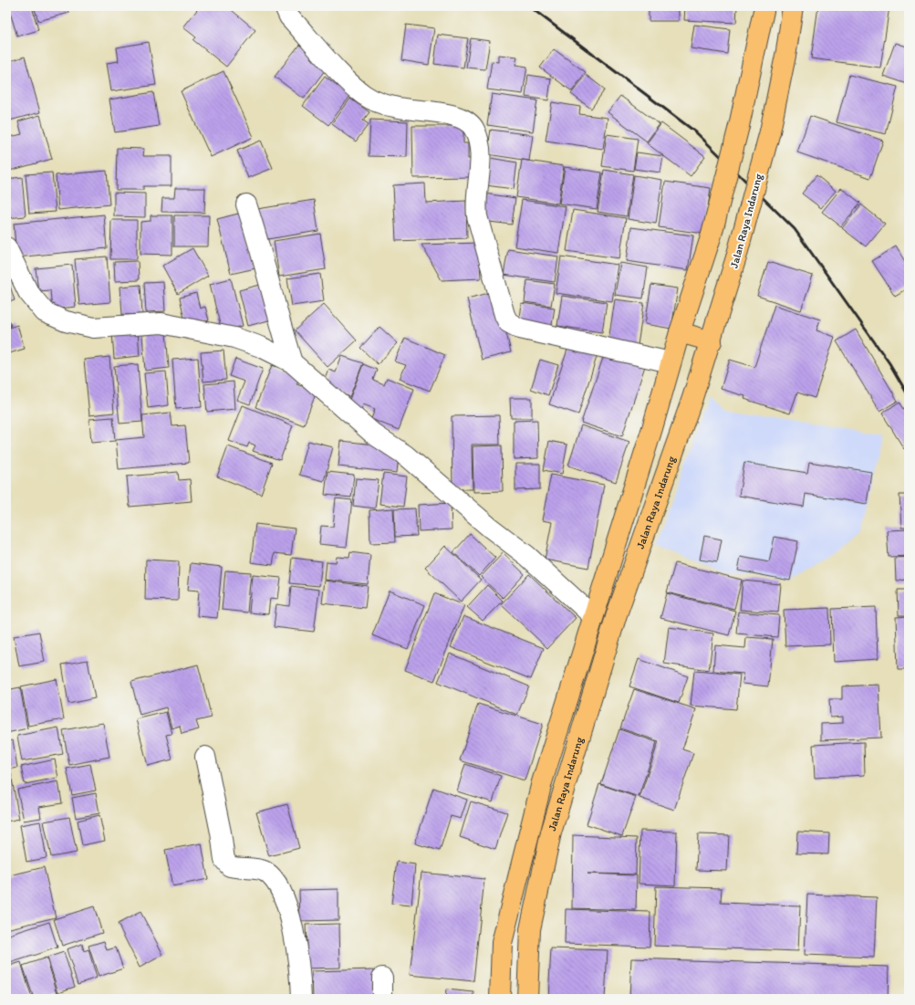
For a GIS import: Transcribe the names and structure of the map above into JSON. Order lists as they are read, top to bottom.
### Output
{
  "streets": {
    "highway": ["Jalan Raya Indarung"]
  }
}
